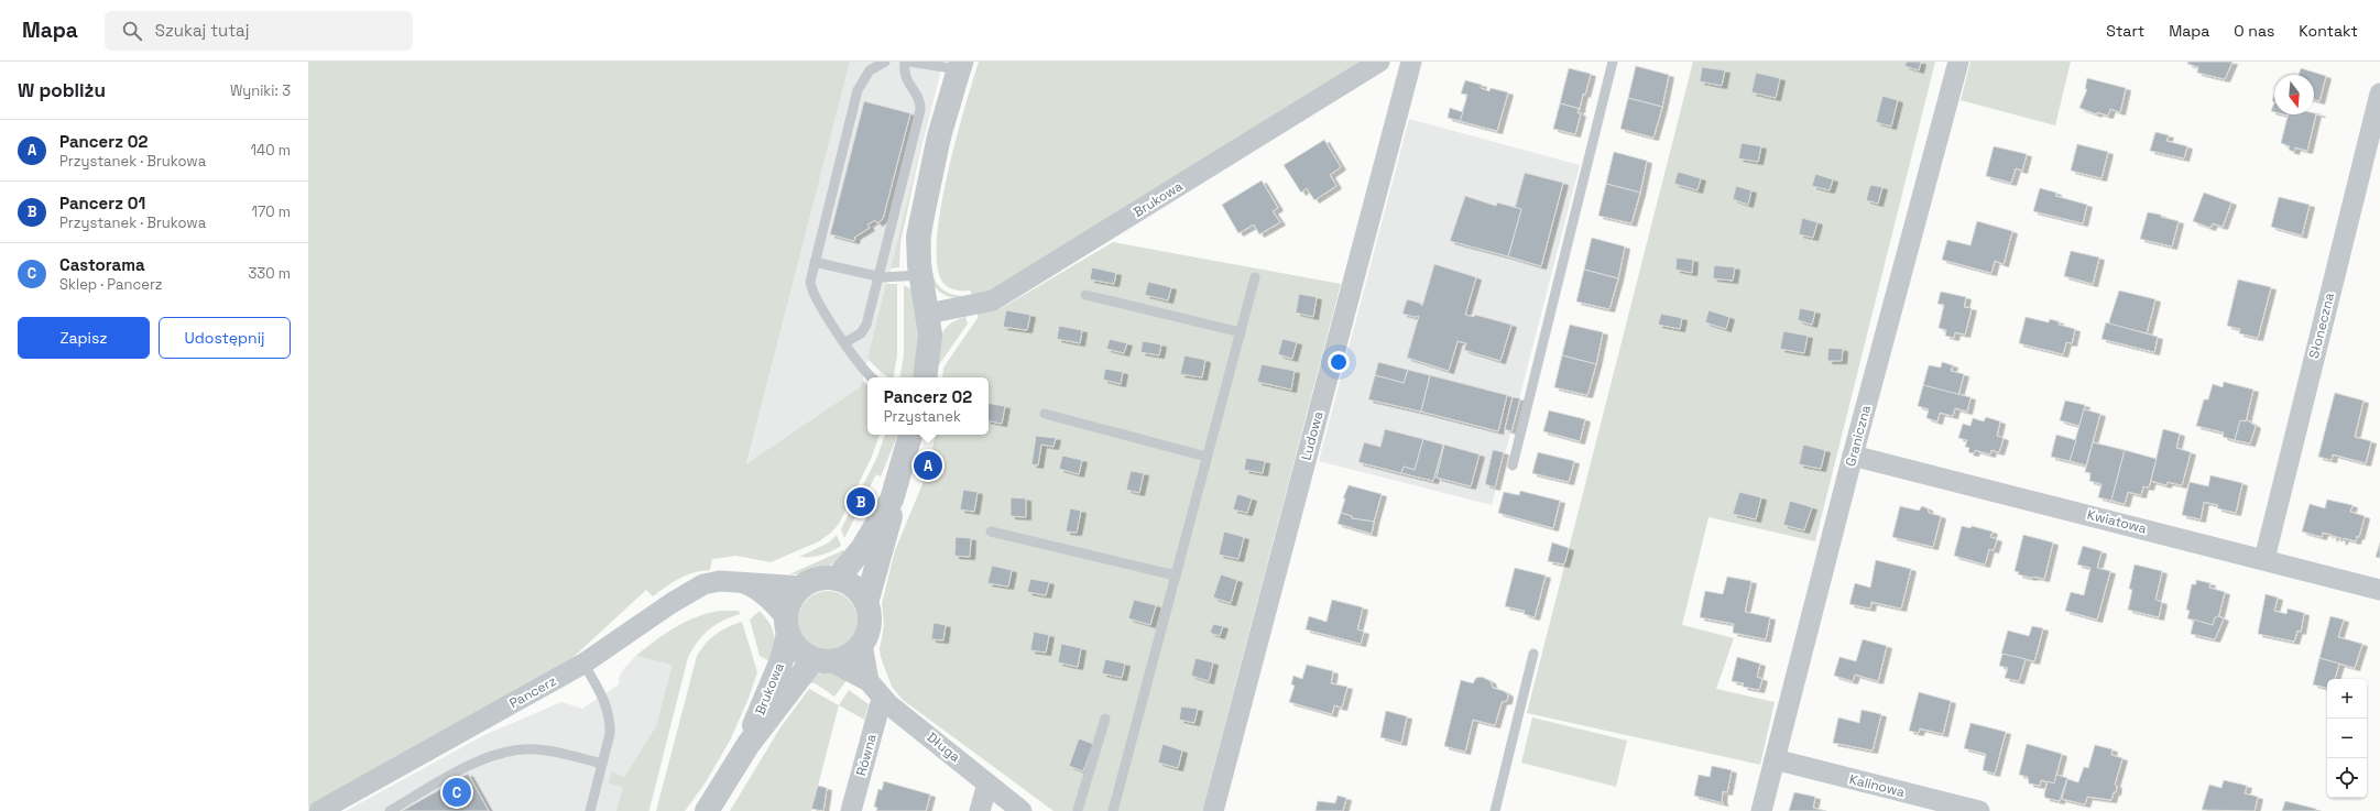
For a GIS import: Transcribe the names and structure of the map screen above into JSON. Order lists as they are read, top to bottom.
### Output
{
  "streets": {
    "street": [
      "Brukowa",
      "Słoneczna",
      "Ludowa",
      "Graniczna",
      "Kwiatowa",
      "Pancerz",
      "Długa",
      "Równa",
      "Kalinowa"
    ]
  },
  "crossings": [
    ["Brukowa", "Pancerz"],
    ["Brukowa", "Długa"],
    ["Słoneczna", "Kwiatowa"],
    ["Graniczna", "Kwiatowa"],
    ["Graniczna", "Kalinowa"],
    ["Pancerz", "Długa"],
    ["Długa", "Równa"]
  ],
  "north": "bottom",
  "page": {
    "header": "Mapa",
    "search": "Szukaj tutaj",
    "nav": [
      "Start",
      "Mapa",
      "O nas",
      "Kontakt"
    ],
    "heading": ["W pobliżu", "Wyniki: 3"],
    "list": [
      {
        "mark": "A",
        "name": "Pancerz 02",
        "note": "Przystanek · Brukowa",
        "value": "140 m"
      },
      {
        "mark": "B",
        "name": "Pancerz 01",
        "note": "Przystanek · Brukowa",
        "value": "170 m"
      },
      {
        "mark": "C",
        "name": "Castorama",
        "note": "Sklep · Pancerz",
        "value": "330 m"
      }
    ],
    "buttons": ["Zapisz", "Udostępnij"],
    "popup": ["Pancerz 02", "Przystanek"],
    "pins": ["A", "B", "C"],
    "map_buttons": ["+", "−"]
  }
}
